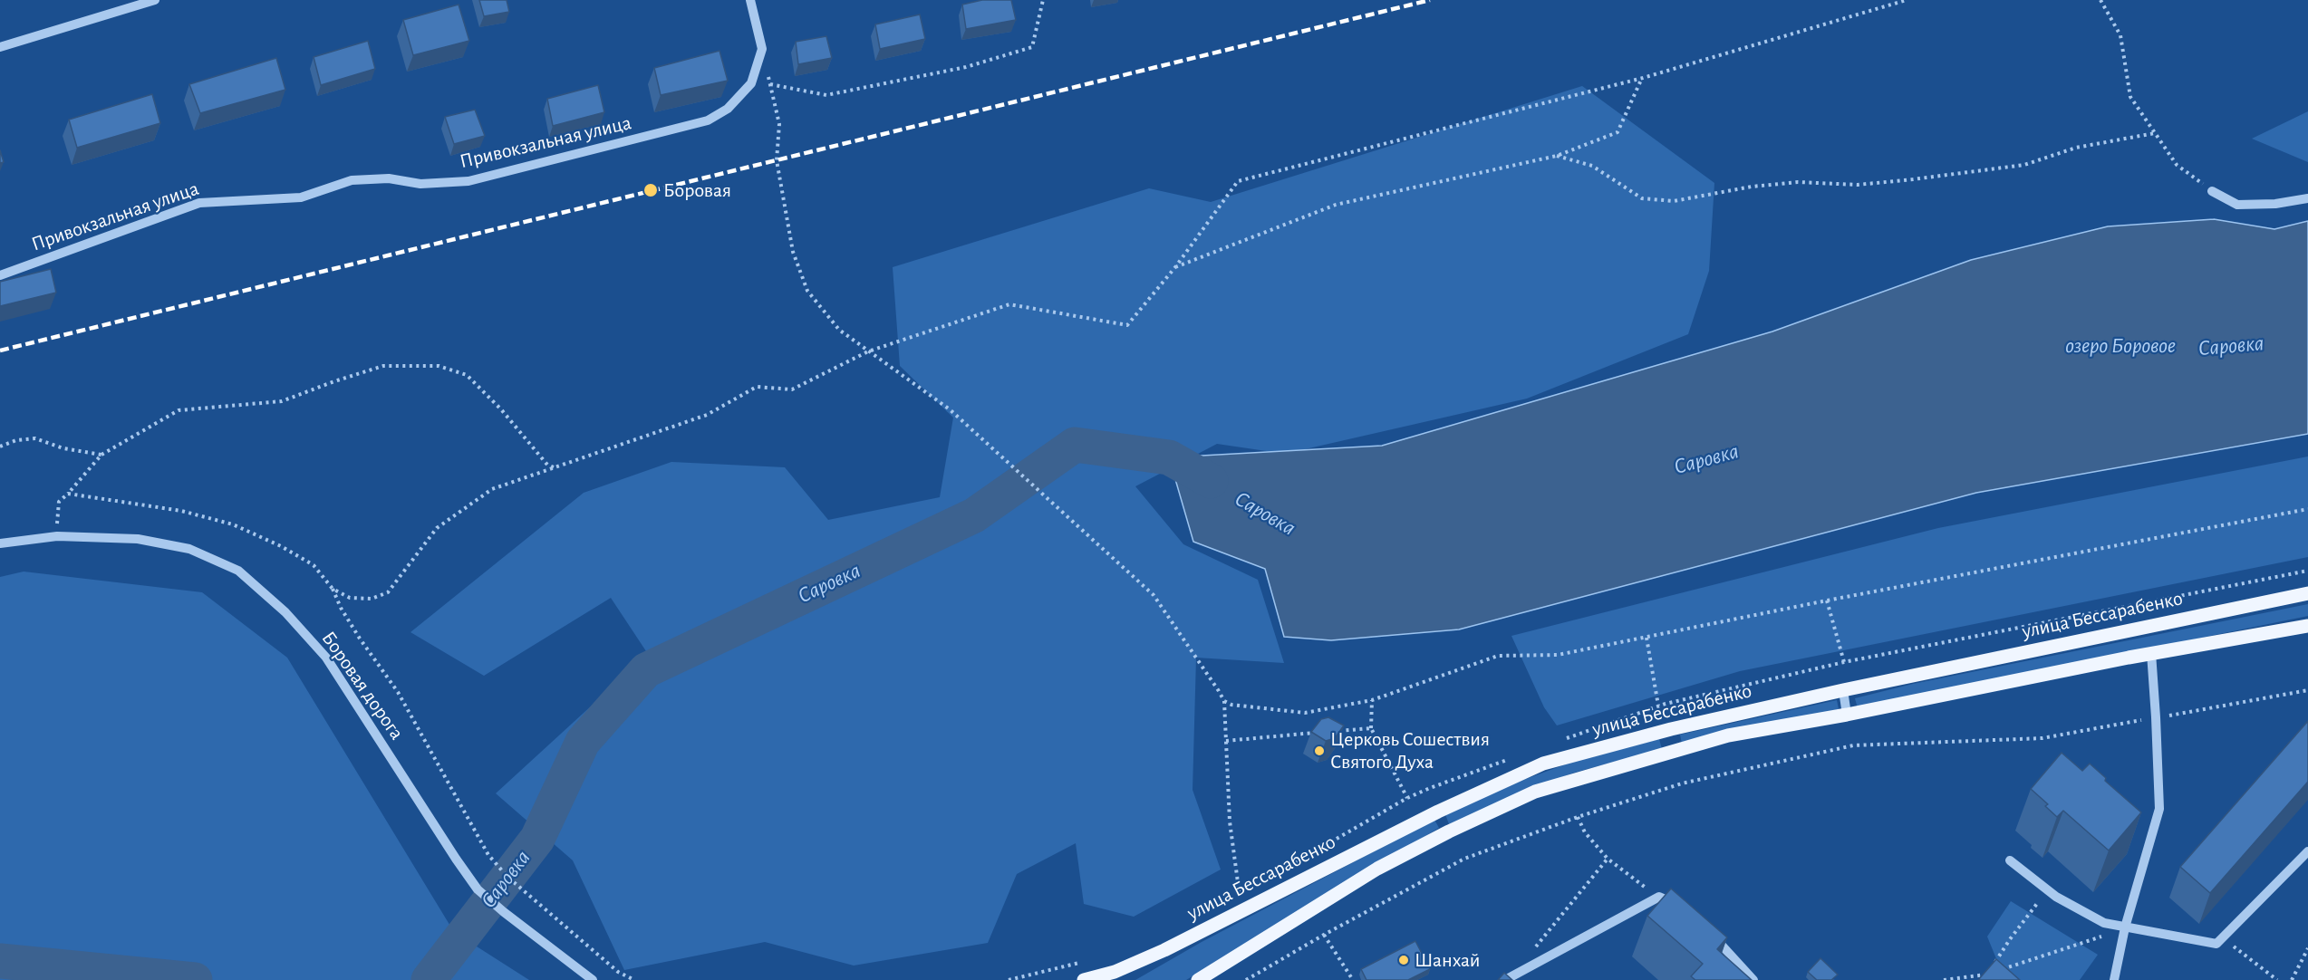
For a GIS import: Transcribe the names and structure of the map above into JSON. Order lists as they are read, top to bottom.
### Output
{
  "streets": {
    "main road": ["улица Бессарабенко"],
    "street": ["Привокзальная улица", "Боровая дорога"]
  },
  "water": ["озеро Боровое", "Саровка"],
  "places": ["Боровая", "Церковь Сошествия Святого Духа", "Шанхай"]
}
